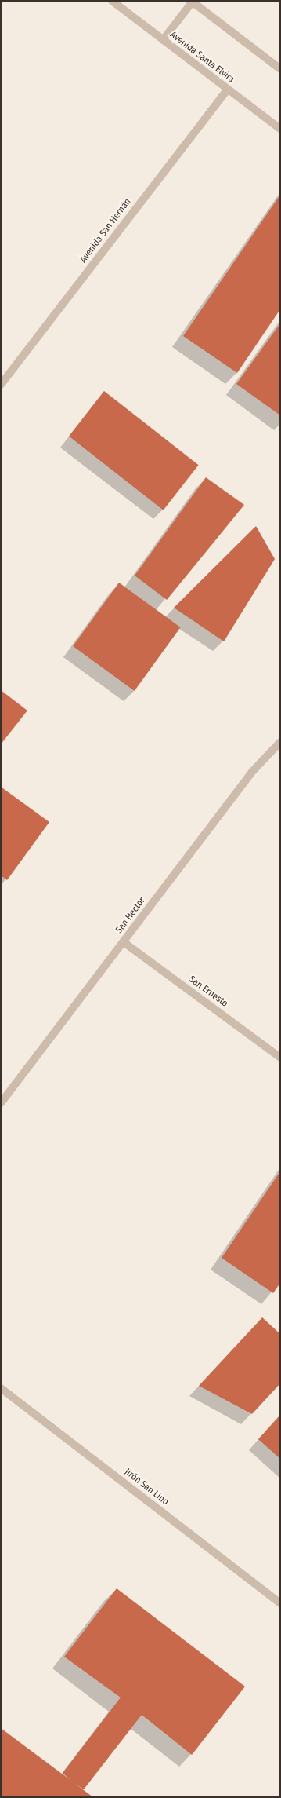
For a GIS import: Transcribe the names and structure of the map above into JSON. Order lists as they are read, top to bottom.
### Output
{
  "streets": {
    "street": [
      "Avenida Santa Elvira",
      "Avenida San Hernán",
      "San Hector",
      "San Ernesto",
      "Jirón San Lino"
    ]
  },
  "crossings": [
    ["Avenida Santa Elvira", "Avenida San Hernán"],
    ["San Hector", "San Ernesto"]
  ]
}
